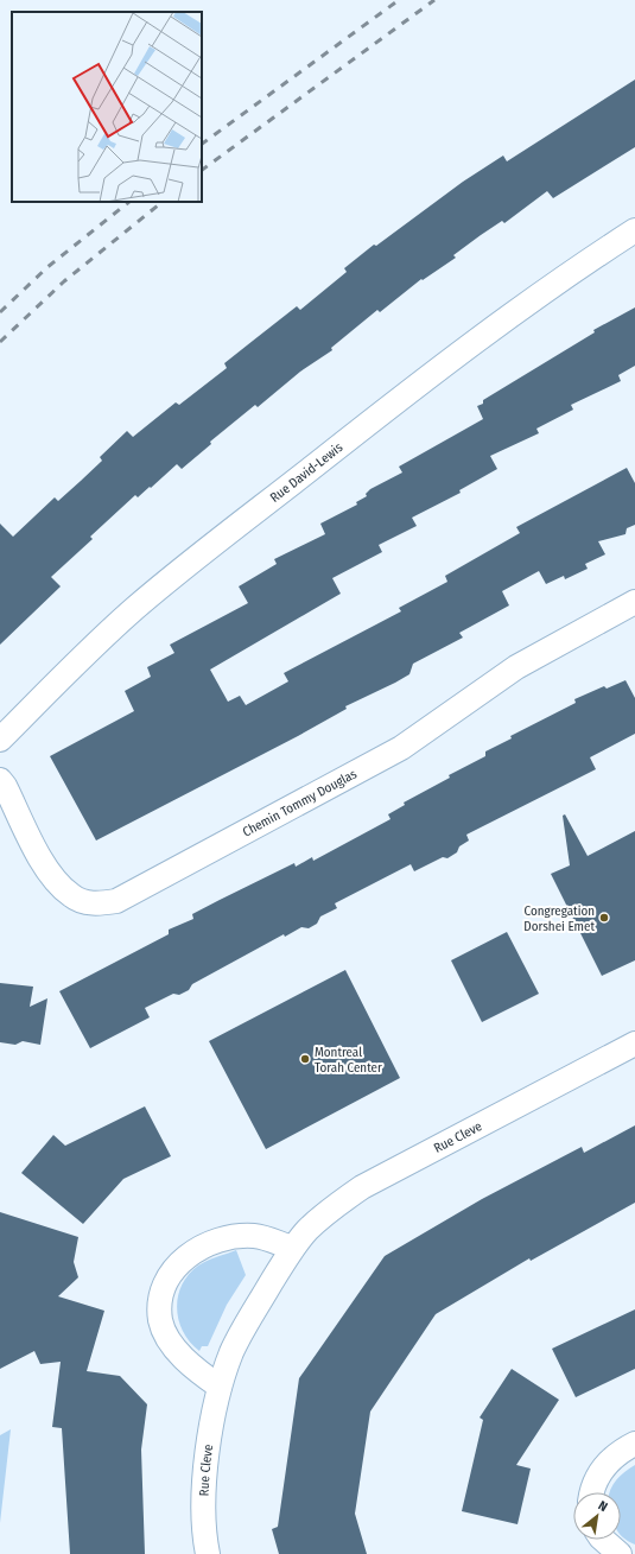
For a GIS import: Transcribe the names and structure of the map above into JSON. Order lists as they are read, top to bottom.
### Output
{
  "streets": {
    "street": ["Rue David-Lewis", "Chemin Tommy Douglas", "Rue Cleve"]
  },
  "places": ["Congregation Dorshei Emet", "Montreal Torah Center"],
  "north": "top right"
}
